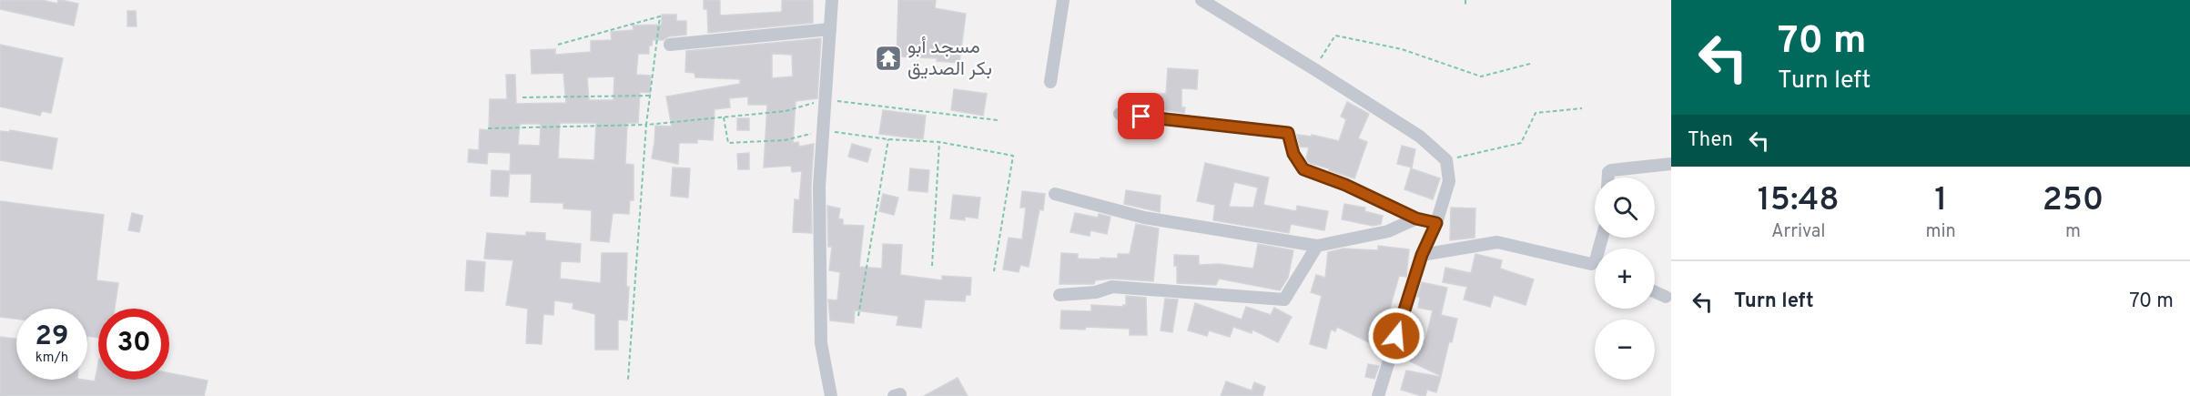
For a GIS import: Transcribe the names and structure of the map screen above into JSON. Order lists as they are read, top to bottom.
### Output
{
  "places": {
    "temple": ["مسجد أبو بكر الصديق"]
  },
  "page": {
    "turn": ["70 m", "Turn left"],
    "then": "Then",
    "eta": [
      "15:48",
      "Arrival",
      "1",
      "min",
      "250",
      "m"
    ],
    "map_buttons": ["+", "−"],
    "list": [
      {
        "name": "Turn left",
        "value": "70 m"
      }
    ],
    "speed": "29 km/h",
    "limit": "30"
  }
}
